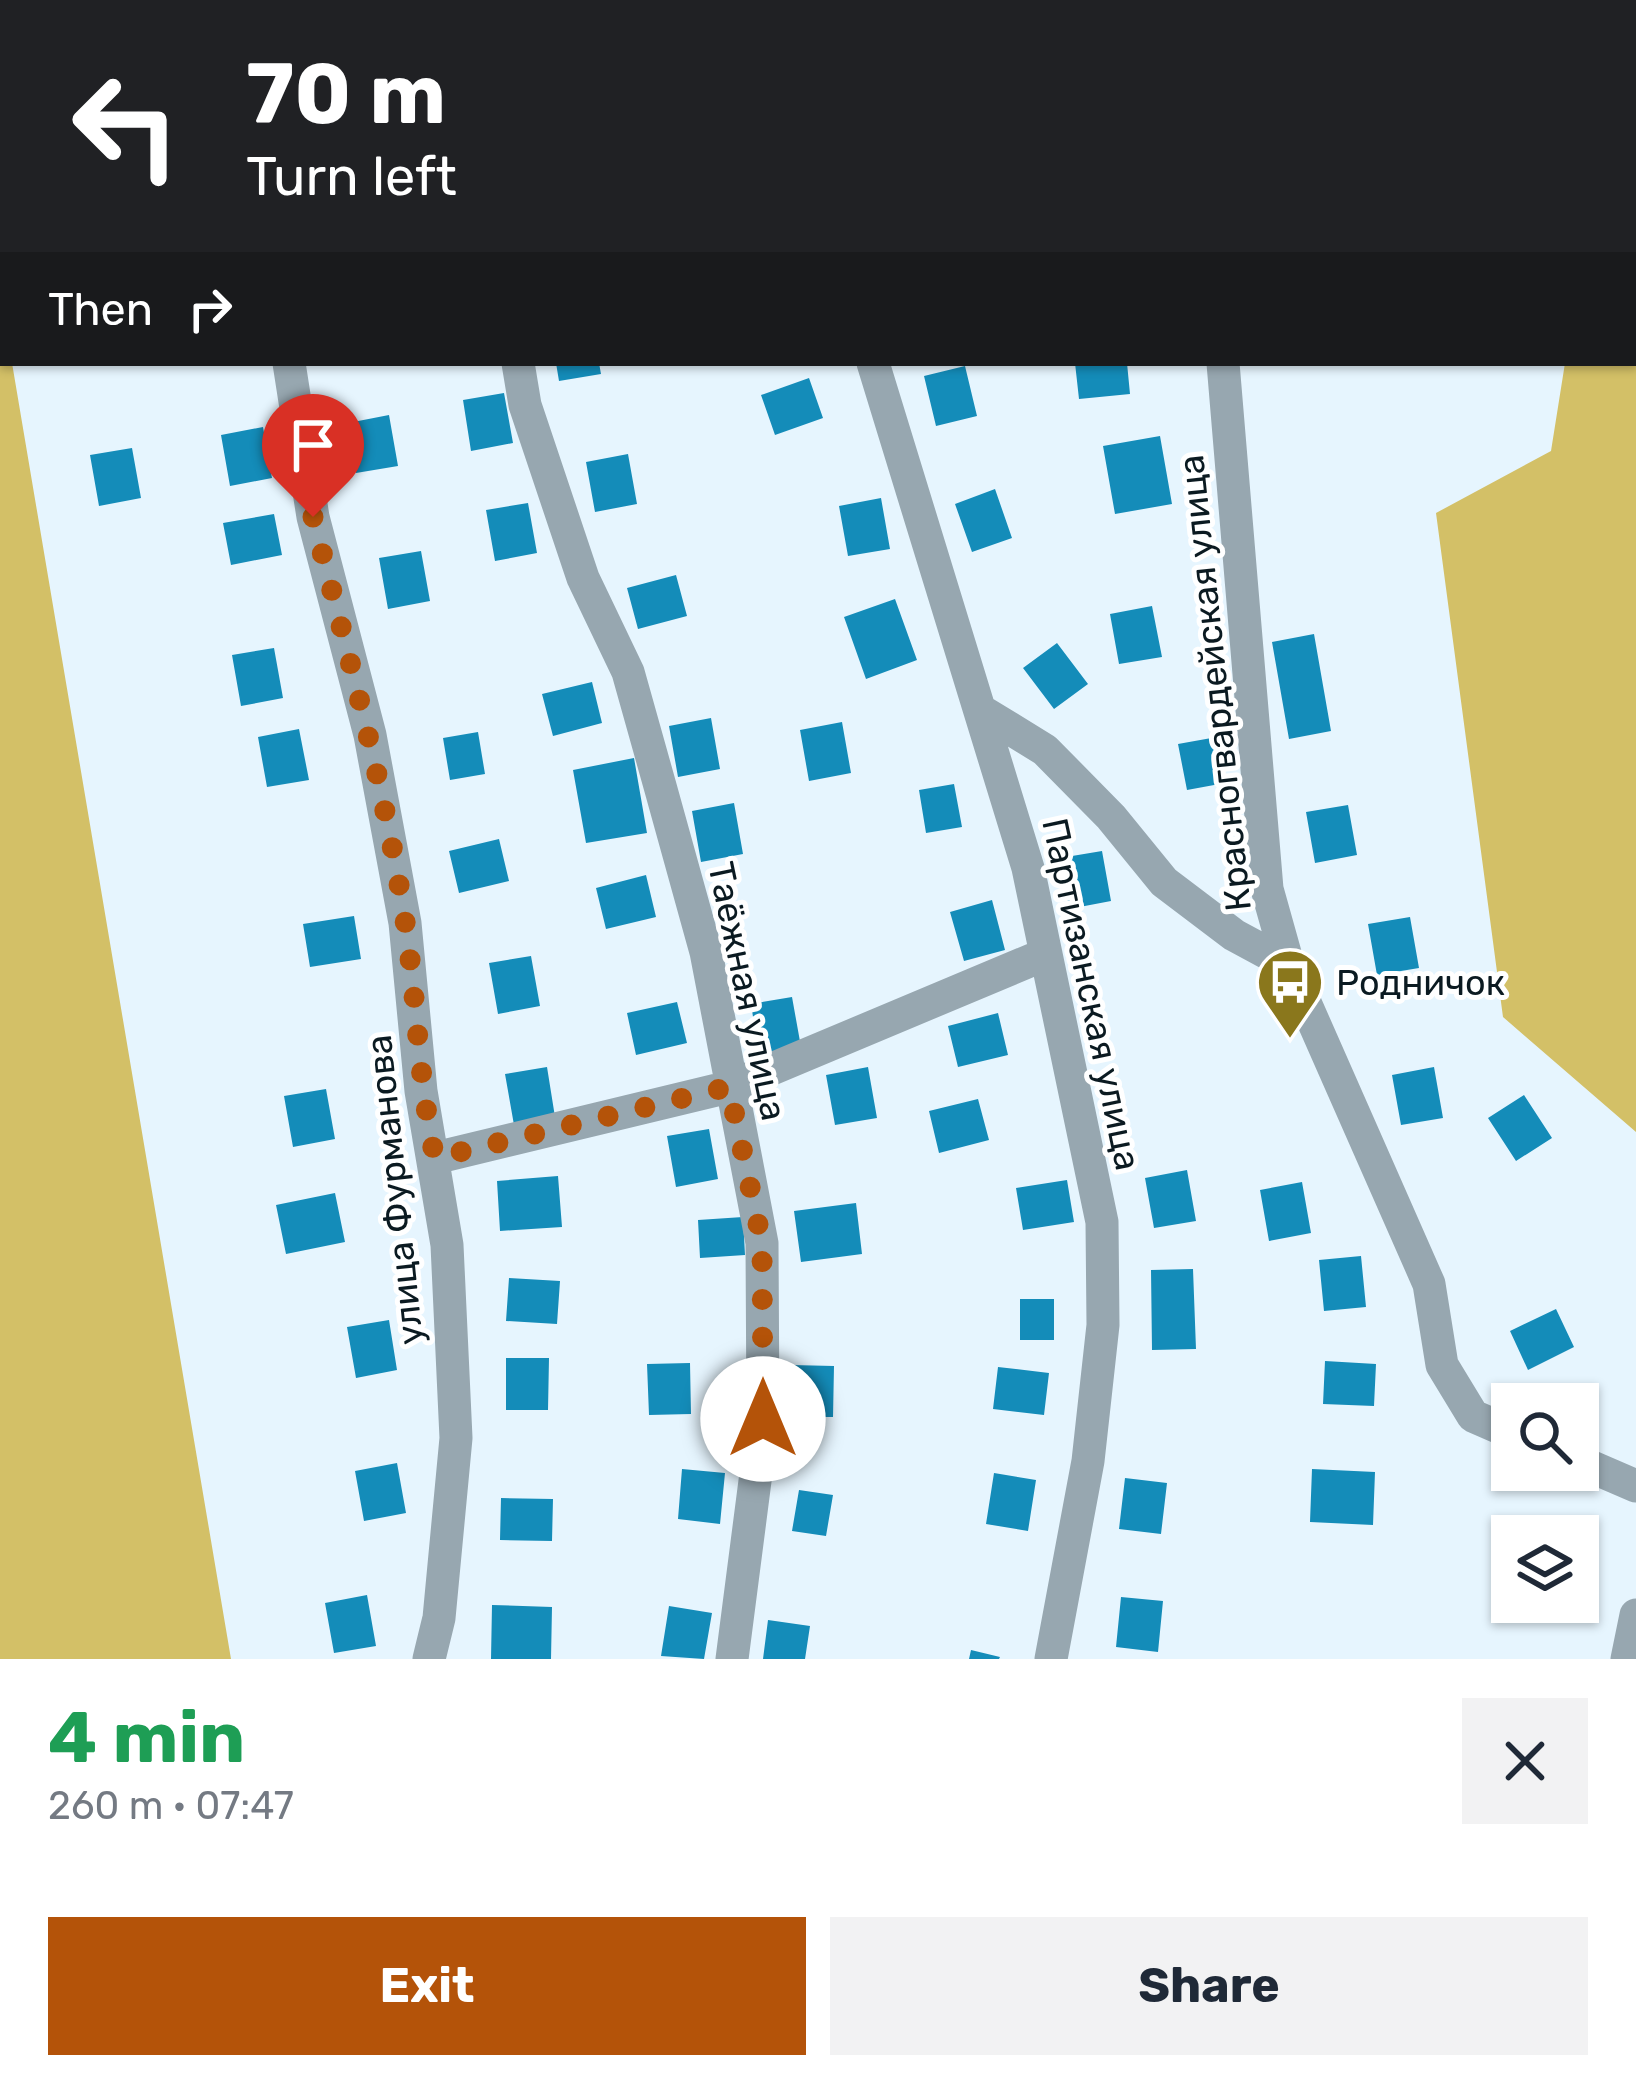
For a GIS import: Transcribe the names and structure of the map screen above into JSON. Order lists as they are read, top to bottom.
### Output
{
  "streets": {
    "street": [
      "Красногвардейская улица",
      "Таёжная улица",
      "Партизанская улица",
      "улица Фурманова"
    ]
  },
  "places": {
    "bus stop": ["Родничок"]
  },
  "page": {
    "turn": ["70 m", "Turn left"],
    "then": "Then",
    "heading": ["4 min", "260 m · 07:47"],
    "buttons": ["Exit", "Share"]
  }
}
